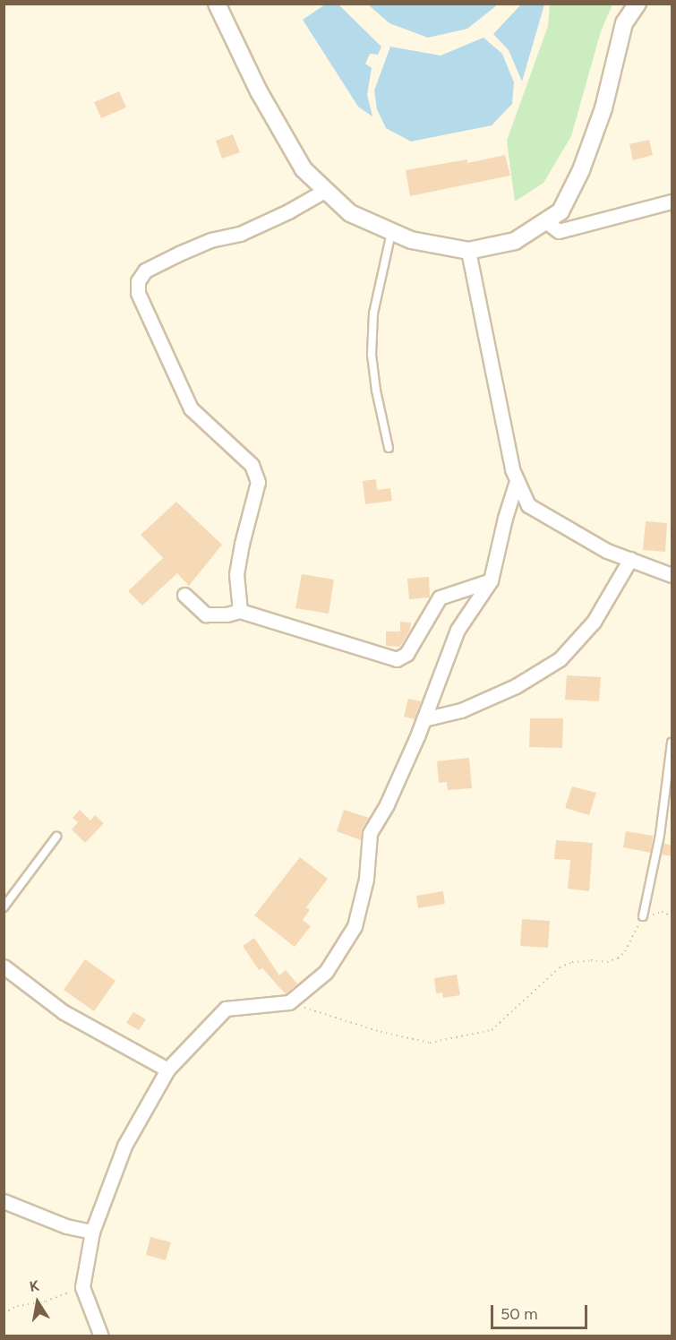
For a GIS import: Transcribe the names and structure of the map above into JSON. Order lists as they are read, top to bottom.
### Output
{
  "scale_bar": "50 m",
  "north": "top"
}
